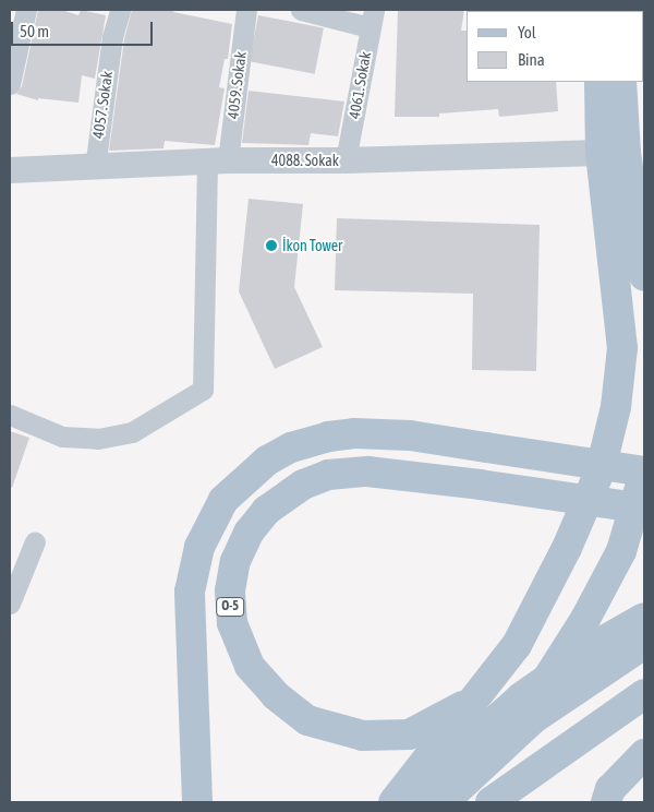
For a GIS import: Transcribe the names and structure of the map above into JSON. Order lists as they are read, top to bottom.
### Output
{
  "streets": {
    "main road": ["O-5"],
    "street": [
      "4059. Sokak",
      "4061. Sokak",
      "4057. Sokak",
      "4088. Sokak"
    ]
  },
  "crossings": [
    ["4059. Sokak", "4088. Sokak"],
    ["4061. Sokak", "4088. Sokak"],
    ["4057. Sokak", "4088. Sokak"]
  ],
  "places": ["İkon Tower"],
  "legend": ["Yol", "Bina"],
  "scale_bar": "50 m"
}
